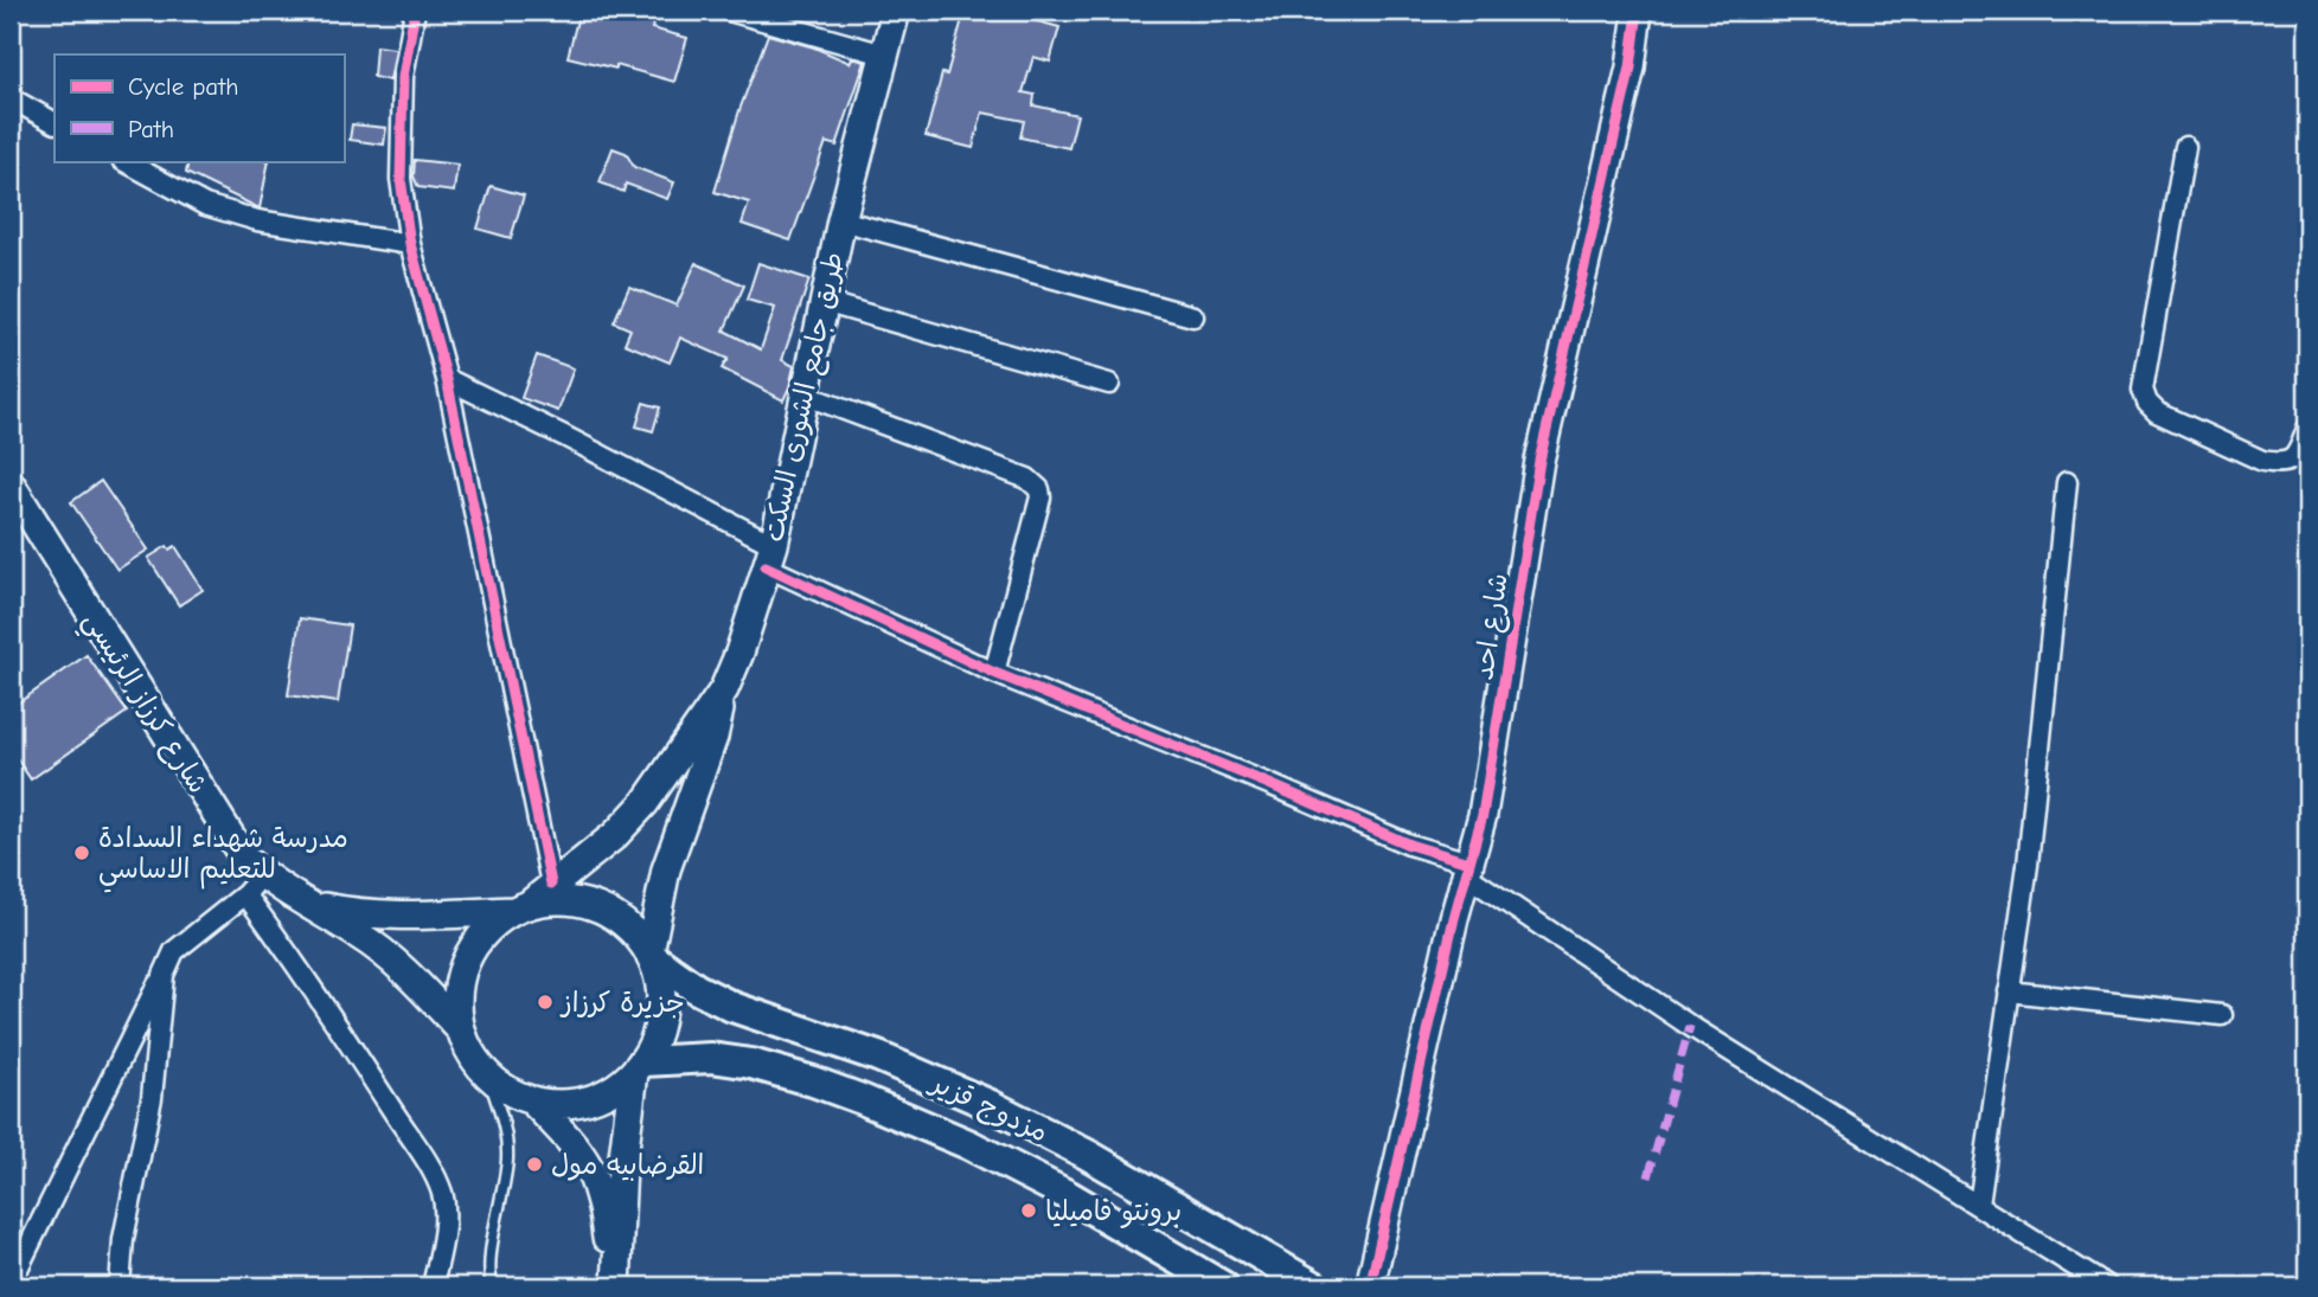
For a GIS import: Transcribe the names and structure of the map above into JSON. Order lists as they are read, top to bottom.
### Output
{
  "streets": {
    "main road": [
      "طريق جامع الشورى السكت",
      "شارع احد",
      "شارع كرزاز الرئيسي",
      "مزدوج قزير"
    ]
  },
  "crossings": [
    ["طريق جامع الشورى السكت", "شارع كرزاز الرئيسي"],
    ["طريق جامع الشورى السكت", "مزدوج قزير"],
    ["شارع كرزاز الرئيسي", "مزدوج قزير"]
  ],
  "places": [
    "مدرسة شهداء السدادة للتعليم الاساسي",
    "جزيرة كرزاز",
    "القرضابيه مول",
    "برونتو فاميليا"
  ],
  "legend": ["Cycle path", "Path"]
}
